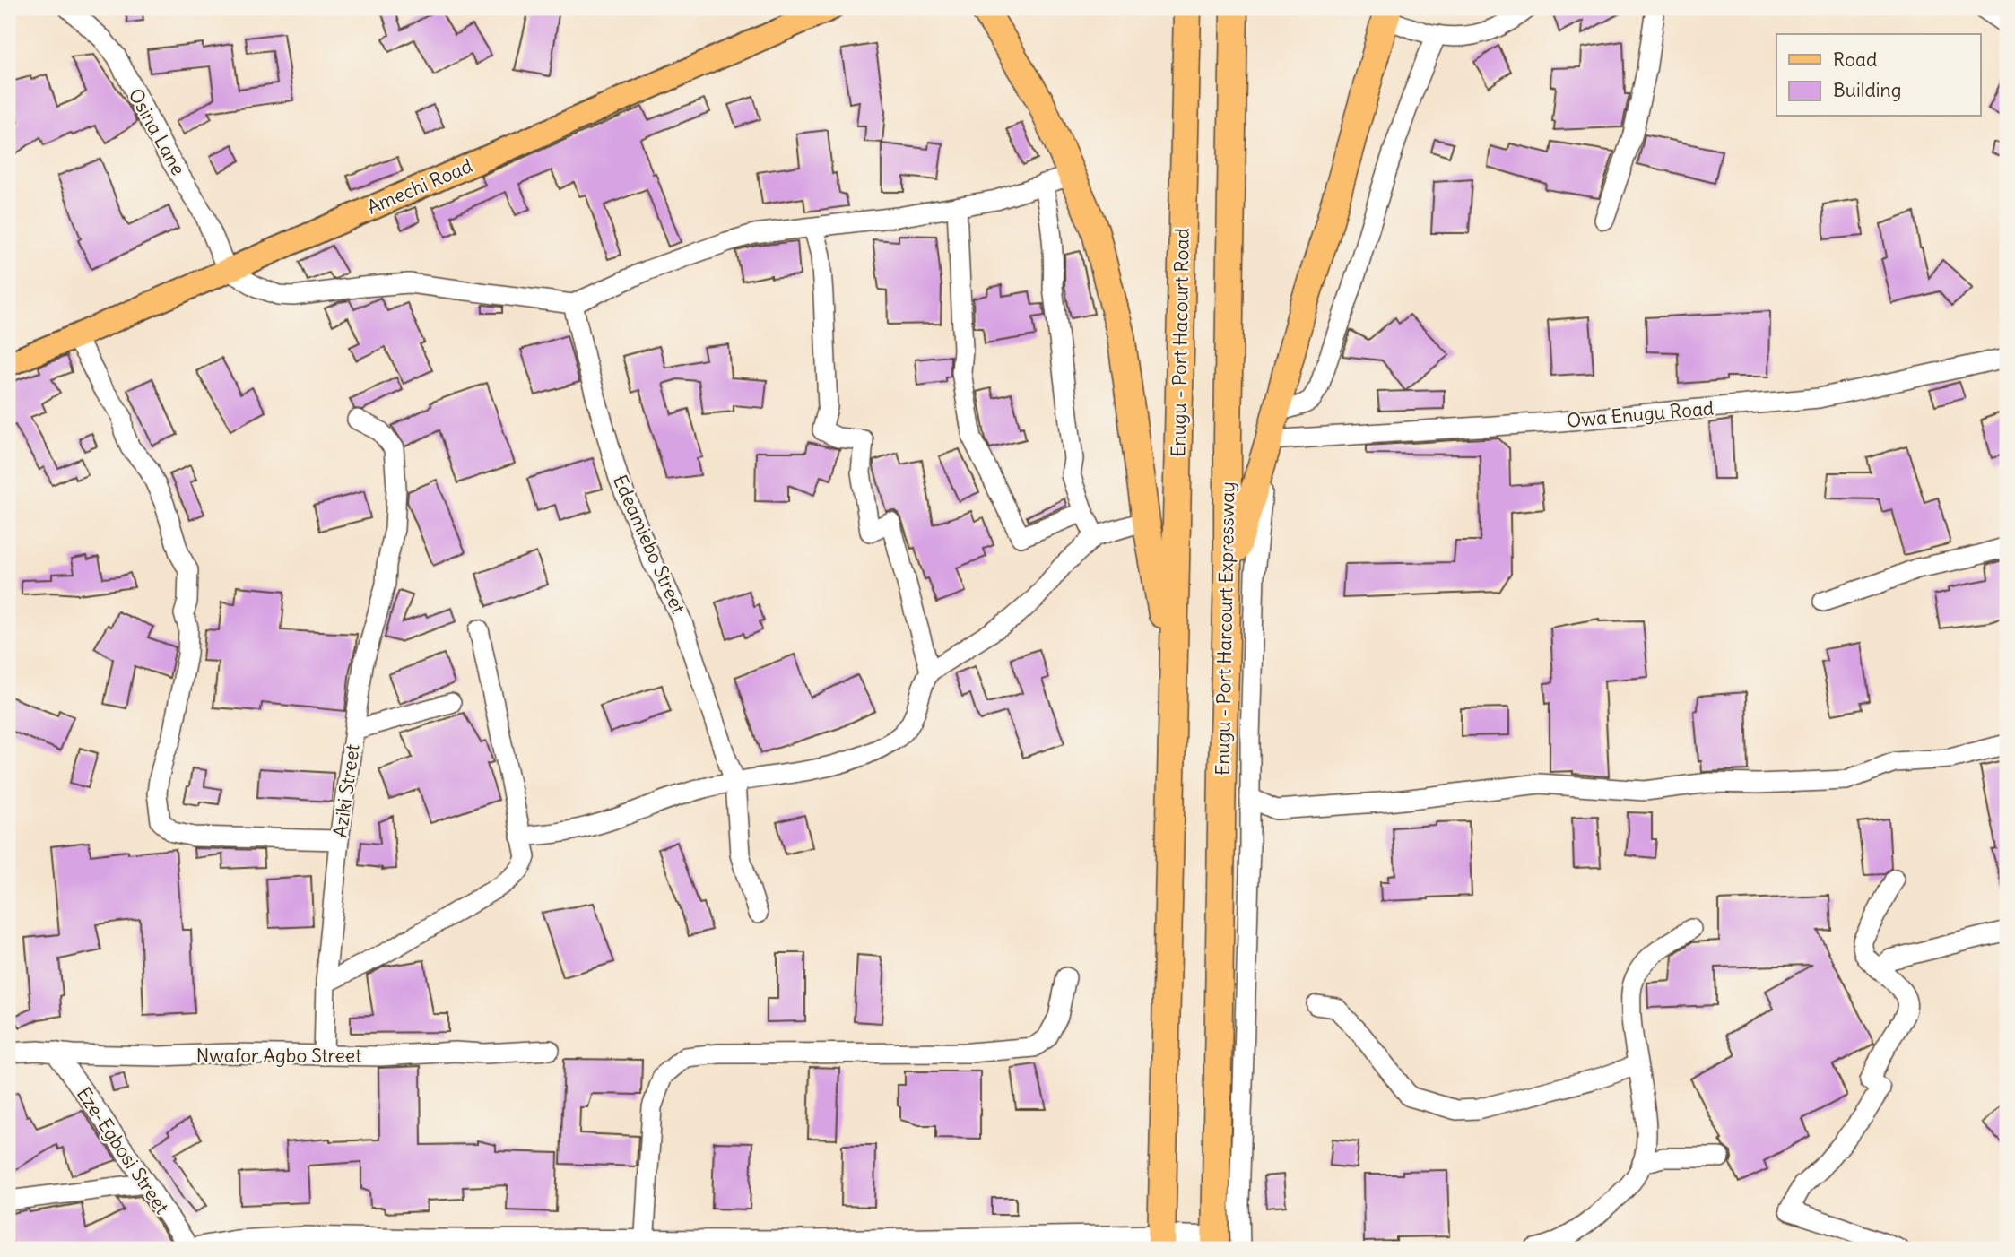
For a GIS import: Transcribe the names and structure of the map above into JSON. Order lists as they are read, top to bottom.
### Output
{
  "streets": {
    "highway": ["Enugu - Port Hacourt Road", "Enugu - Port Harcourt Expressway"],
    "main road": ["Amechi Road"],
    "street": [
      "Osina Lane",
      "Owa Enugu Road",
      "Edeamiebo Street",
      "Aziki Street",
      "Nwafor Agbo Street",
      "Eze-Egbosi Street"
    ]
  },
  "crossings": [
    ["Osina Lane", "Amechi Road"],
    ["Aziki Street", "Nwafor Agbo Street"],
    ["Nwafor Agbo Street", "Eze-Egbosi Street"]
  ],
  "legend": ["Road", "Building"]
}
